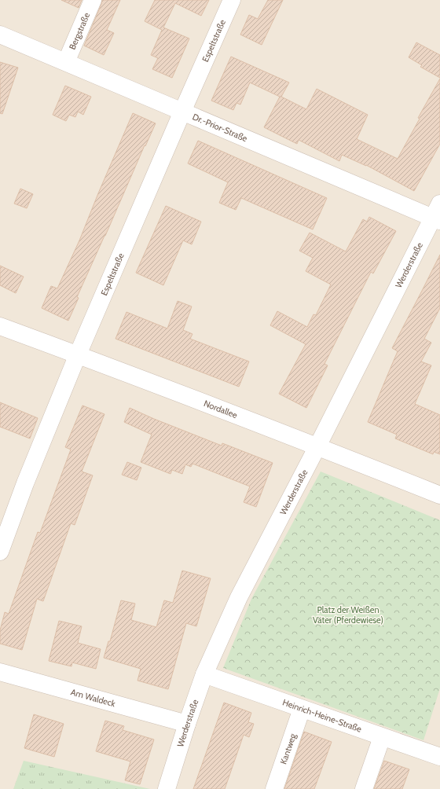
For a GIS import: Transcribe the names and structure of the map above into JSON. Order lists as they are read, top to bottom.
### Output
{
  "streets": {
    "street": [
      "Bergstraße",
      "Espeltstraße",
      "Dr.-Prior-Straße",
      "Werderstraße",
      "Nordallee",
      "Am Waldeck",
      "Heinrich-Heine-Straße",
      "Kantweg"
    ]
  },
  "crossings": [
    ["Bergstraße", "Dr.-Prior-Straße"],
    ["Espeltstraße", "Dr.-Prior-Straße"],
    ["Espeltstraße", "Nordallee"],
    ["Dr.-Prior-Straße", "Werderstraße"],
    ["Werderstraße", "Nordallee"],
    ["Werderstraße", "Am Waldeck"],
    ["Werderstraße", "Heinrich-Heine-Straße"],
    ["Heinrich-Heine-Straße", "Kantweg"]
  ],
  "parks": ["Platz der Weißen Väter (Pferdewiese)"]
}
